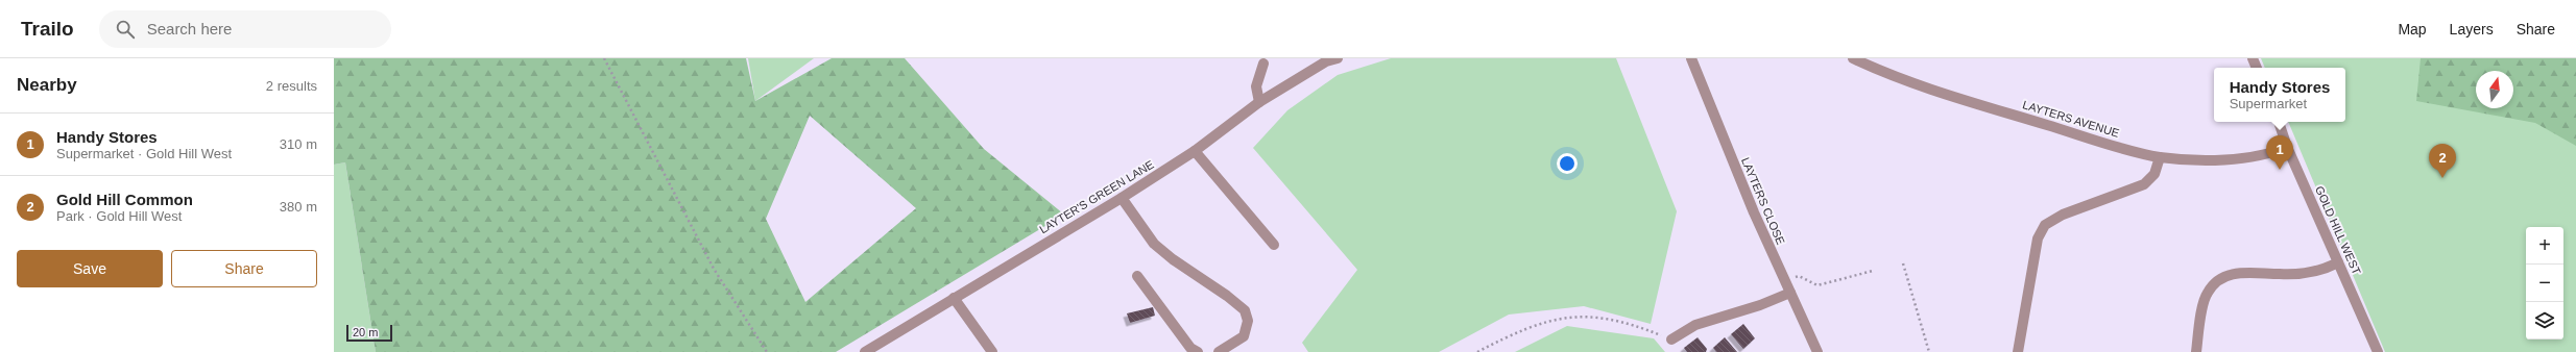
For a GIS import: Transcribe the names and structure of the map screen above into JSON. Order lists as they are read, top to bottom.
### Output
{
  "streets": {
    "street": [
      "LAYTERS AVENUE",
      "LAYTER'S GREEN LANE",
      "LAYTERS CLOSE",
      "GOLD HILL WEST"
    ]
  },
  "crossings": [
    ["LAYTERS AVENUE", "GOLD HILL WEST"]
  ],
  "scale_bar": "20 m",
  "north": "top",
  "page": {
    "header": "Trailo",
    "search": "Search here",
    "nav": ["Map", "Layers", "Share"],
    "heading": ["Nearby", "2 results"],
    "popup": ["Handy Stores", "Supermarket"],
    "list": [
      {
        "mark": "1",
        "name": "Handy Stores",
        "note": "Supermarket · Gold Hill West",
        "value": "310 m"
      },
      {
        "mark": "2",
        "name": "Gold Hill Common",
        "note": "Park · Gold Hill West",
        "value": "380 m"
      }
    ],
    "pins": ["1", "2"],
    "map_buttons": ["+", "−"],
    "buttons": ["Save", "Share"],
    "scale": "20 m"
  }
}
